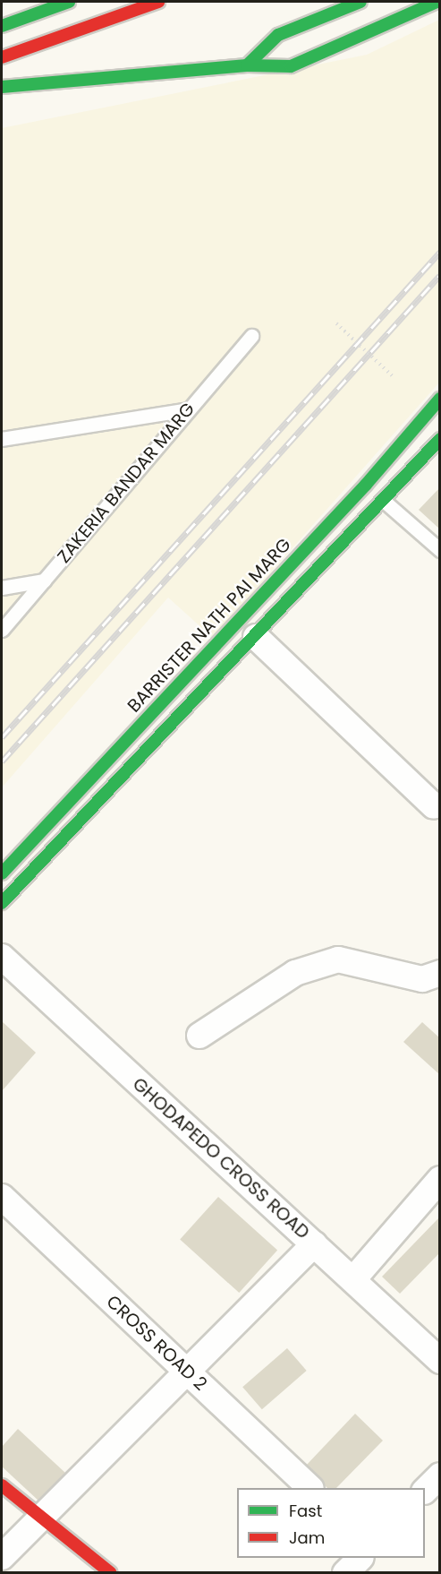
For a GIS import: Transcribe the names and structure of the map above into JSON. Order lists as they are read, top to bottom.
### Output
{
  "streets": {
    "main road": ["BARRISTER NATH PAI MARG"],
    "street": ["GHODAPEDO CROSS ROAD", "CROSS ROAD 2"],
    "lane": ["ZAKERIA BANDAR MARG"]
  },
  "legend": ["Fast", "Jam"]
}
